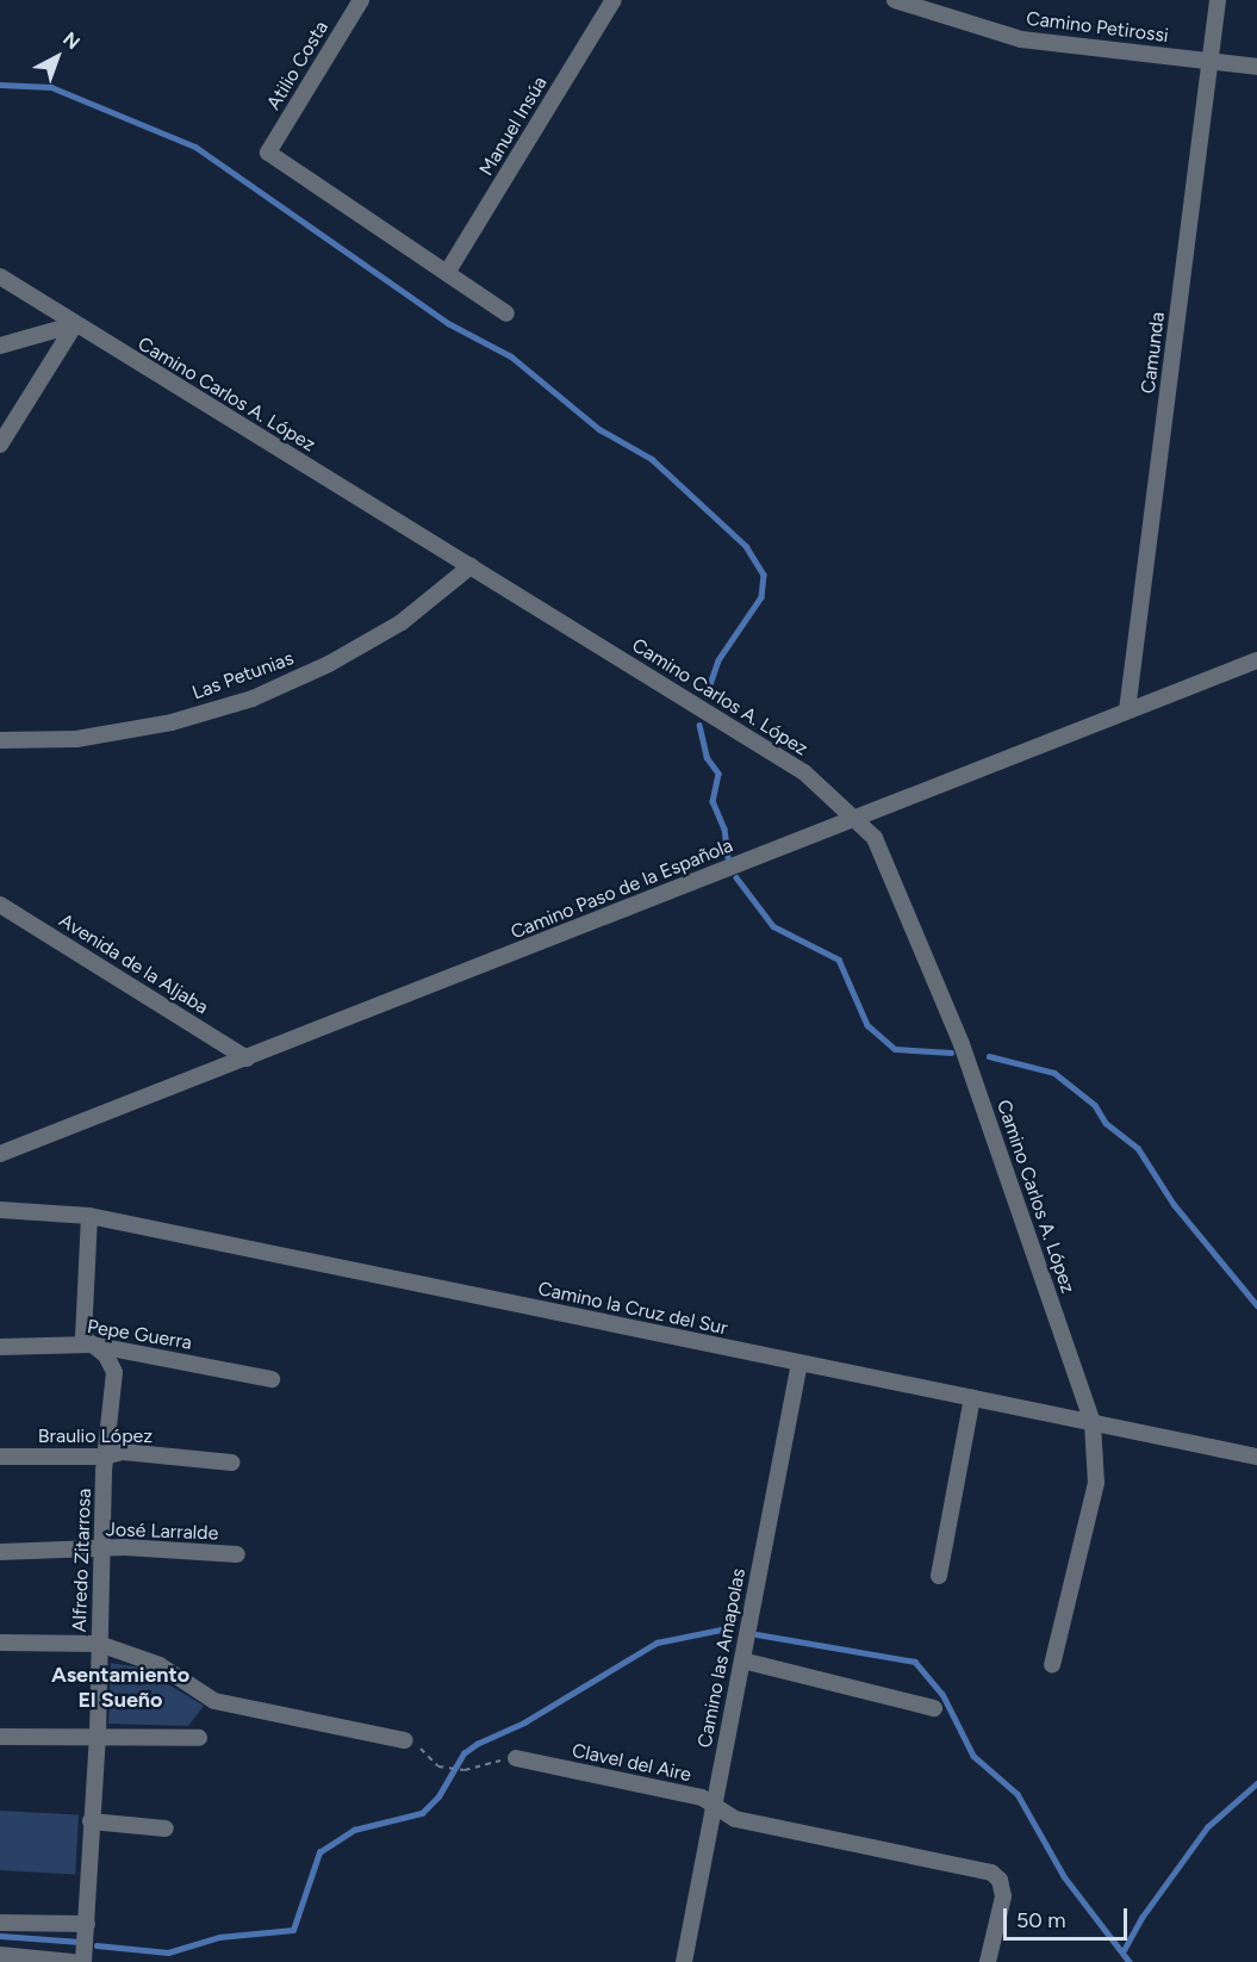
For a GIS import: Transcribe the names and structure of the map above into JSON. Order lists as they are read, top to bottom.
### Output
{
  "streets": {
    "street": [
      "Camino Petirossi",
      "Atilio Costa",
      "Manuel Insúa",
      "Camunda",
      "Camino Carlos A. López",
      "Las Petunias",
      "Camino Paso de la Española",
      "Avenida de la Aljaba",
      "Camino la Cruz del Sur",
      "Pepe Guerra",
      "Braulio López",
      "José Larralde",
      "Alfredo Zitarrosa",
      "Camino las Amapolas",
      "Clavel del Aire"
    ]
  },
  "crossings": [
    ["Camino Petirossi", "Camunda"],
    ["Atilio Costa", "Manuel Insúa"],
    ["Camunda", "Camino Paso de la Española"],
    ["Camino Carlos A. López", "Las Petunias"],
    ["Camino Carlos A. López", "Camino Paso de la Española"],
    ["Camino Carlos A. López", "Camino la Cruz del Sur"],
    ["Camino Paso de la Española", "Avenida de la Aljaba"],
    ["Camino la Cruz del Sur", "Alfredo Zitarrosa"],
    ["Camino la Cruz del Sur", "Camino las Amapolas"],
    ["Pepe Guerra", "Alfredo Zitarrosa"],
    ["Braulio López", "Alfredo Zitarrosa"],
    ["José Larralde", "Alfredo Zitarrosa"],
    ["Camino las Amapolas", "Clavel del Aire"]
  ],
  "districts": ["Asentamiento El Sueño"],
  "scale_bar": "50 m",
  "north": "top right"
}
